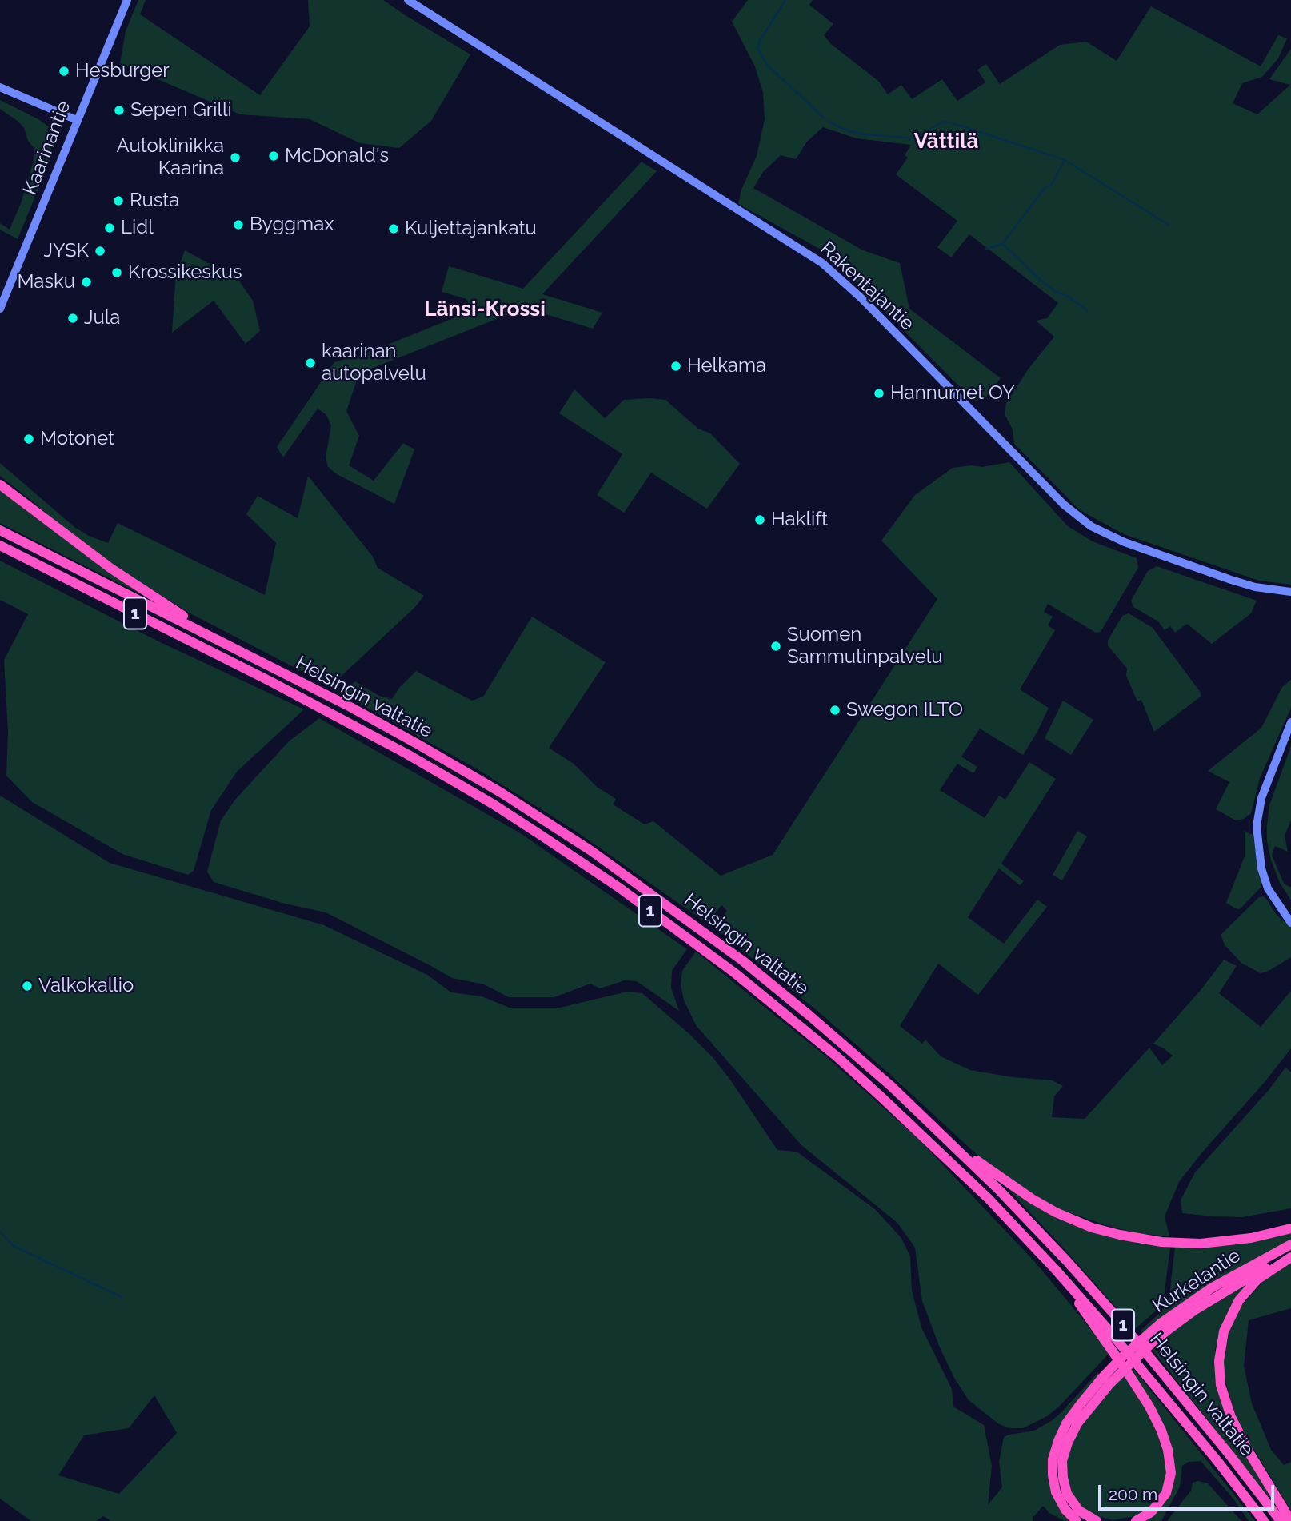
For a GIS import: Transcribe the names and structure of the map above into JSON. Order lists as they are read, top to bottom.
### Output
{
  "streets": {
    "highway": ["1", "Helsingin valtatie", "Kurkelantie"],
    "street": ["Kaarinantie", "Rakentajantie"]
  },
  "districts": ["Vättilä", "Länsi-Krossi"],
  "places": [
    "Hesburger",
    "Sepen Grilli",
    "McDonald's",
    "Autoklinikka Kaarina",
    "Rusta",
    "Byggmax",
    "Lidl",
    "Kuljettajankatu",
    "JYSK",
    "Krossikeskus",
    "Masku",
    "Jula",
    "kaarinan autopalvelu",
    "Helkama",
    "Hannumet OY",
    "Motonet",
    "Haklift",
    "Suomen Sammutinpalvelu",
    "Swegon ILTO",
    "Valkokallio"
  ],
  "scale_bar": "200 m"
}
